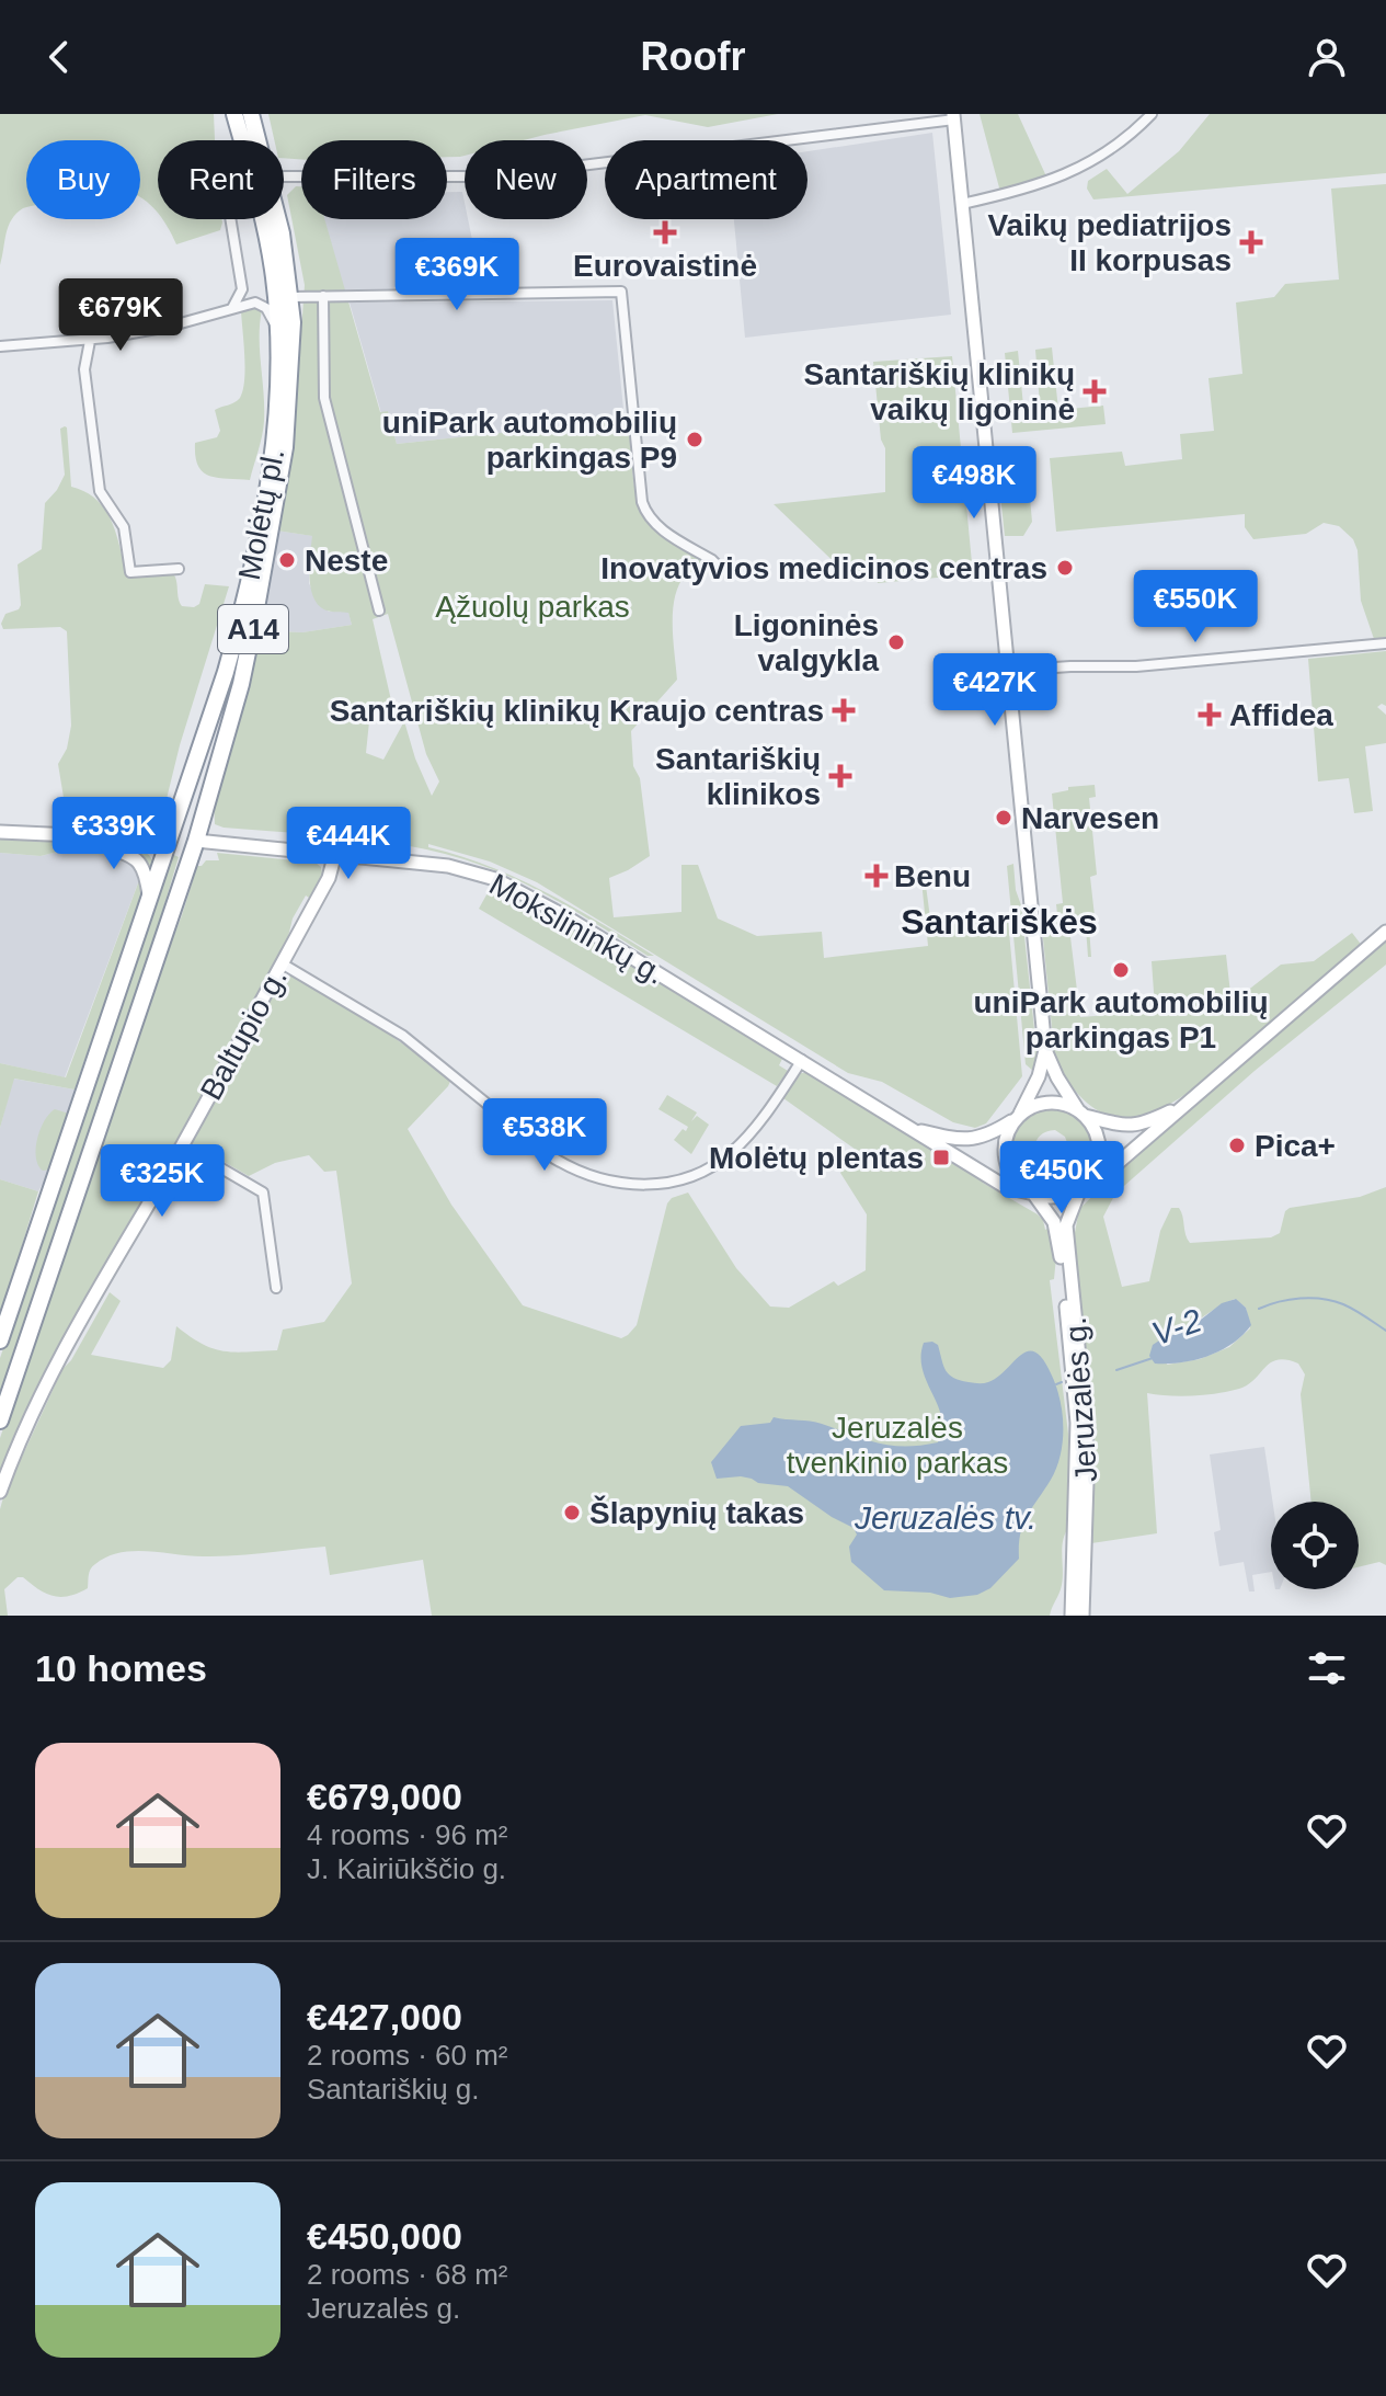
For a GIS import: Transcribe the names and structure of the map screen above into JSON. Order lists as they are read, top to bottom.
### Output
{
  "streets": {
    "highway": ["Molėtų pl.", "A14"],
    "main road": ["Mokslininkų g.", "Baltupio g.", "Jeruzalės g."]
  },
  "crossings": [
    ["Molėtų pl.", "A14"],
    ["Molėtų pl.", "Mokslininkų g."],
    ["A14", "Mokslininkų g."],
    ["Mokslininkų g.", "Baltupio g."],
    ["Mokslininkų g.", "Jeruzalės g."]
  ],
  "districts": ["Santariškės"],
  "water": ["V-2", "Jeruzalės tv."],
  "parks": ["Ąžuolų parkas", "Jeruzalės tvenkinio parkas"],
  "places": {
    "health": [
      "Eurovaistinė",
      "Vaikų pediatrijos II korpusas",
      "Santariškių klinikų vaikų ligoninė",
      "Santariškių klinikų Kraujo centras",
      "Affidea",
      "Santariškių klinikos",
      "Benu"
    ],
    "other": [
      "uniPark automobilių parkingas P9",
      "Neste",
      "Inovatyvios medicinos centras",
      "Ligoninės valgykla",
      "Narvesen",
      "uniPark automobilių parkingas P1",
      "Pica+",
      "Šlapynių takas"
    ],
    "transit": ["Molėtų plentas"]
  },
  "page": {
    "header": "Roofr",
    "chip": [
      "Buy",
      "Rent",
      "Filters",
      "New",
      "Apartment"
    ],
    "price": [
      "€369K",
      "€679K",
      "€498K",
      "€550K",
      "€427K",
      "€339K",
      "€444K",
      "€538K",
      "€450K",
      "€325K"
    ],
    "heading": "10 homes",
    "list": [
      {
        "name": "€679,000",
        "note": "4 rooms · 96 m² · J. Kairiūkščio g."
      },
      {
        "name": "€427,000",
        "note": "2 rooms · 60 m² · Santariškių g."
      },
      {
        "name": "€450,000",
        "note": "2 rooms · 68 m² · Jeruzalės g."
      }
    ]
  }
}
